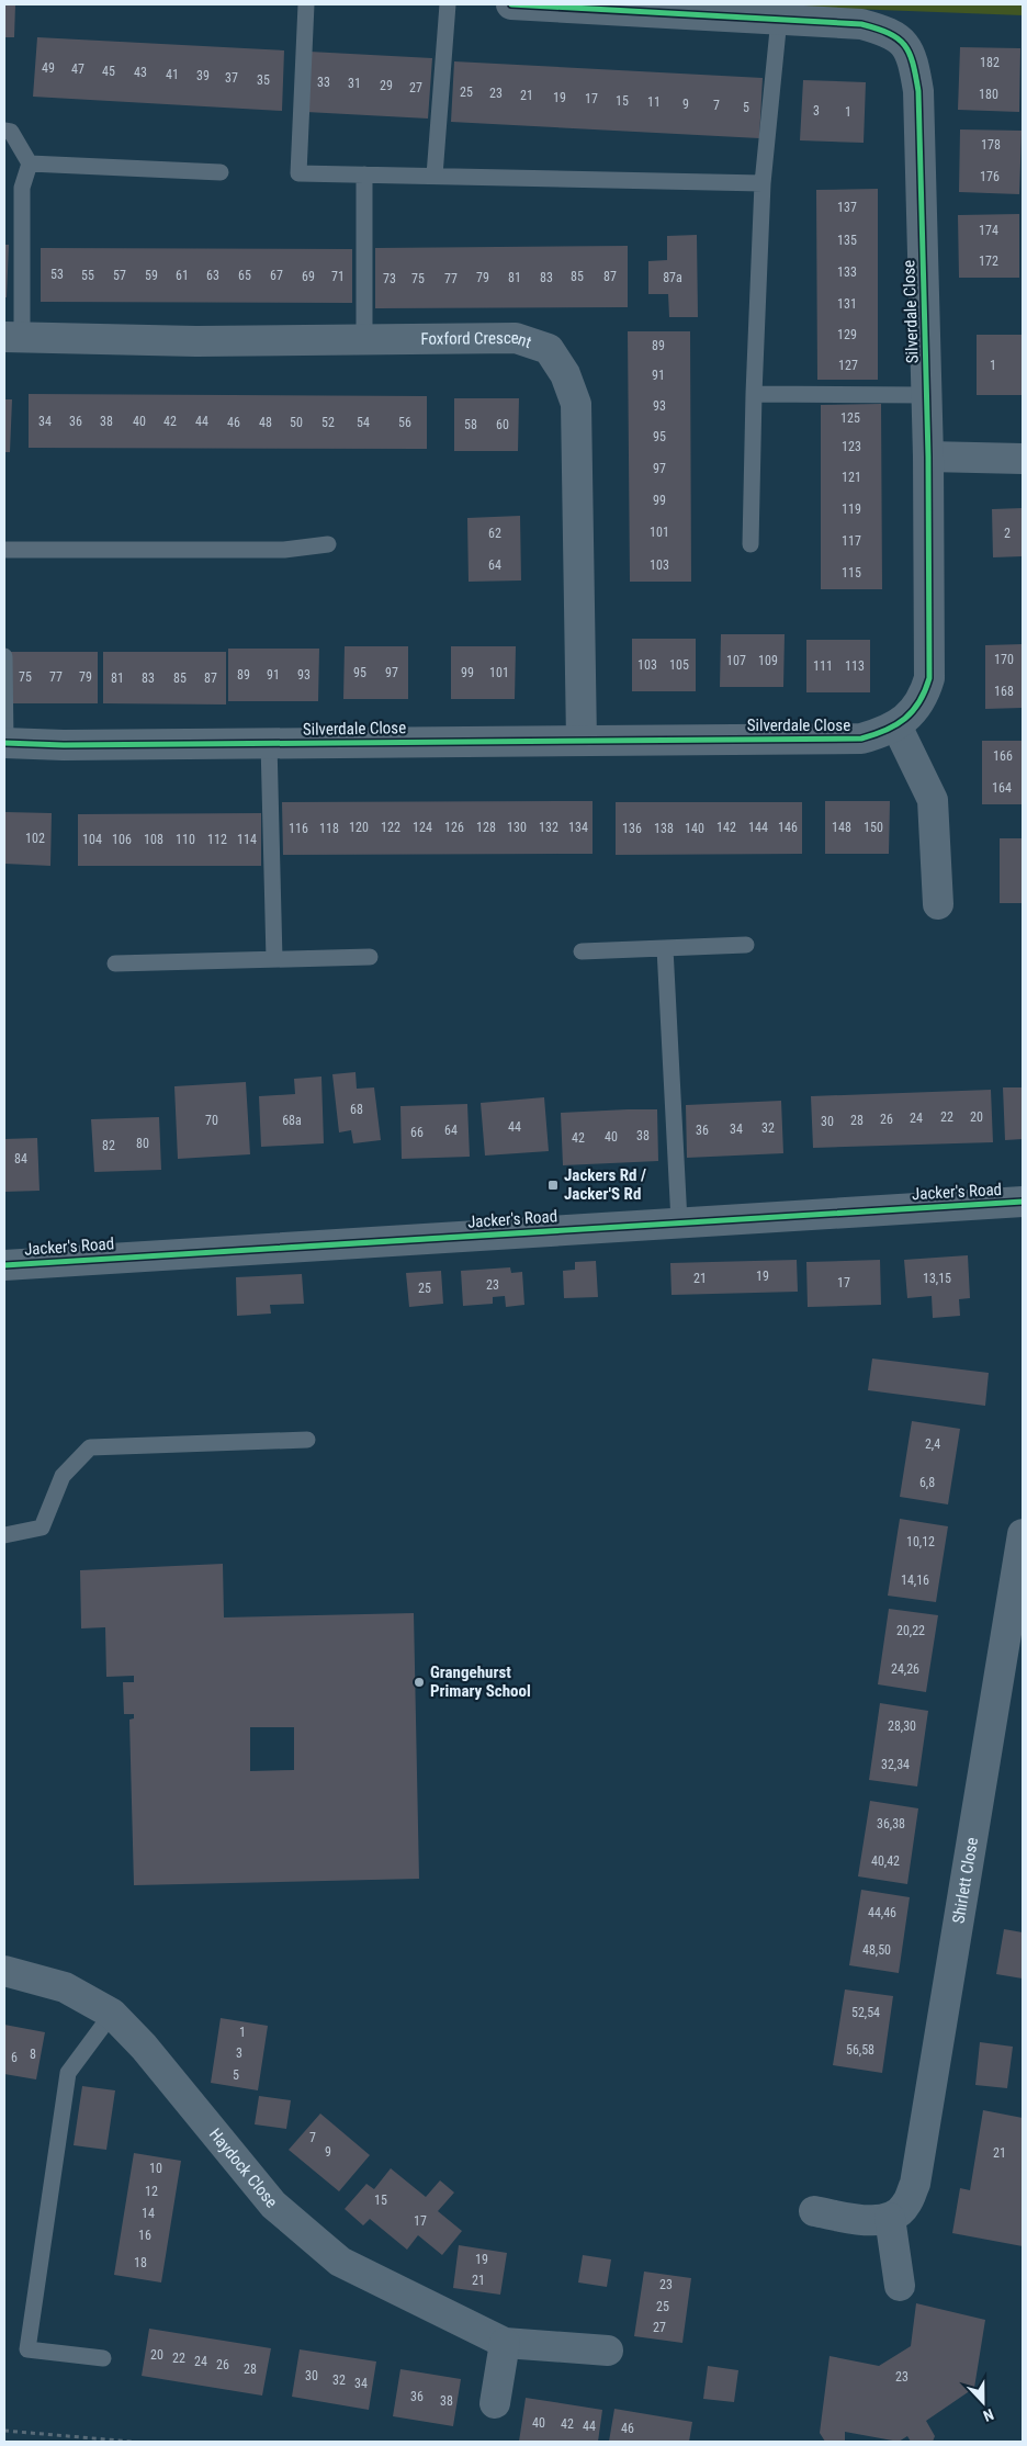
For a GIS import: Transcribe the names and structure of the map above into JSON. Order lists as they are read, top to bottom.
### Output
{
  "streets": {
    "street": [
      "Silverdale Close",
      "Foxford Crescent",
      "Jacker's Road",
      "Shirlett Close",
      "Haydock Close"
    ]
  },
  "crossings": [
    ["Silverdale Close", "Foxford Crescent"]
  ],
  "places": {
    "transit": ["Jackers Rd / Jacker'S Rd"],
    "other": ["Grangehurst Primary School"]
  },
  "house_numbers": [
    "182",
    "49",
    "47",
    "45",
    "43",
    "41",
    "39",
    "37",
    "35",
    "33",
    "31",
    "29",
    "27",
    "25",
    "23",
    "180",
    "21",
    "19",
    "17",
    "15",
    "11",
    "9",
    "7",
    "5",
    "3",
    "1",
    "178",
    "176",
    "137",
    "174",
    "135",
    "172",
    "133",
    "53",
    "55",
    "57",
    "59",
    "61",
    "63",
    "65",
    "67",
    "69",
    "71",
    "85",
    "87",
    "79",
    "81",
    "83",
    "87a",
    "73",
    "75",
    "77",
    "131",
    "129",
    "89",
    "127",
    "1",
    "91",
    "93",
    "125",
    "34",
    "36",
    "38",
    "40",
    "42",
    "44",
    "46",
    "48",
    "50",
    "52",
    "54",
    "56",
    "58",
    "60",
    "95",
    "123",
    "97",
    "121",
    "99",
    "119",
    "101",
    "62",
    "2",
    "117",
    "64",
    "103",
    "115",
    "170",
    "107",
    "109",
    "103",
    "105",
    "111",
    "113",
    "95",
    "97",
    "99",
    "101",
    "89",
    "91",
    "93",
    "75",
    "77",
    "79",
    "81",
    "83",
    "85",
    "87",
    "168",
    "166",
    "164",
    "120",
    "122",
    "124",
    "126",
    "128",
    "130",
    "132",
    "134",
    "142",
    "144",
    "146",
    "148",
    "150",
    "116",
    "118",
    "136",
    "138",
    "140",
    "102",
    "104",
    "106",
    "108",
    "110",
    "112",
    "114",
    "68",
    "22",
    "20",
    "24",
    "26",
    "70",
    "68a",
    "28",
    "30",
    "44",
    "32",
    "34",
    "64",
    "36",
    "66",
    "38",
    "40",
    "42",
    "80",
    "82",
    "84",
    "19",
    "21",
    "13,15",
    "17",
    "23",
    "25",
    "2,4",
    "6,8",
    "10,12",
    "14,16",
    "20,22",
    "24,26",
    "28,30",
    "32,34",
    "36,38",
    "40,42",
    "44,46",
    "48,50",
    "52,54",
    "1",
    "56,58",
    "3",
    "8",
    "6",
    "5",
    "7",
    "9",
    "21",
    "10",
    "12",
    "15",
    "14",
    "17",
    "16",
    "19",
    "18",
    "21",
    "23",
    "25",
    "27",
    "20",
    "22",
    "24",
    "26",
    "28",
    "30",
    "23",
    "32",
    "34",
    "36",
    "38",
    "40",
    "42",
    "44",
    "46"
  ],
  "north": "bottom"
}
